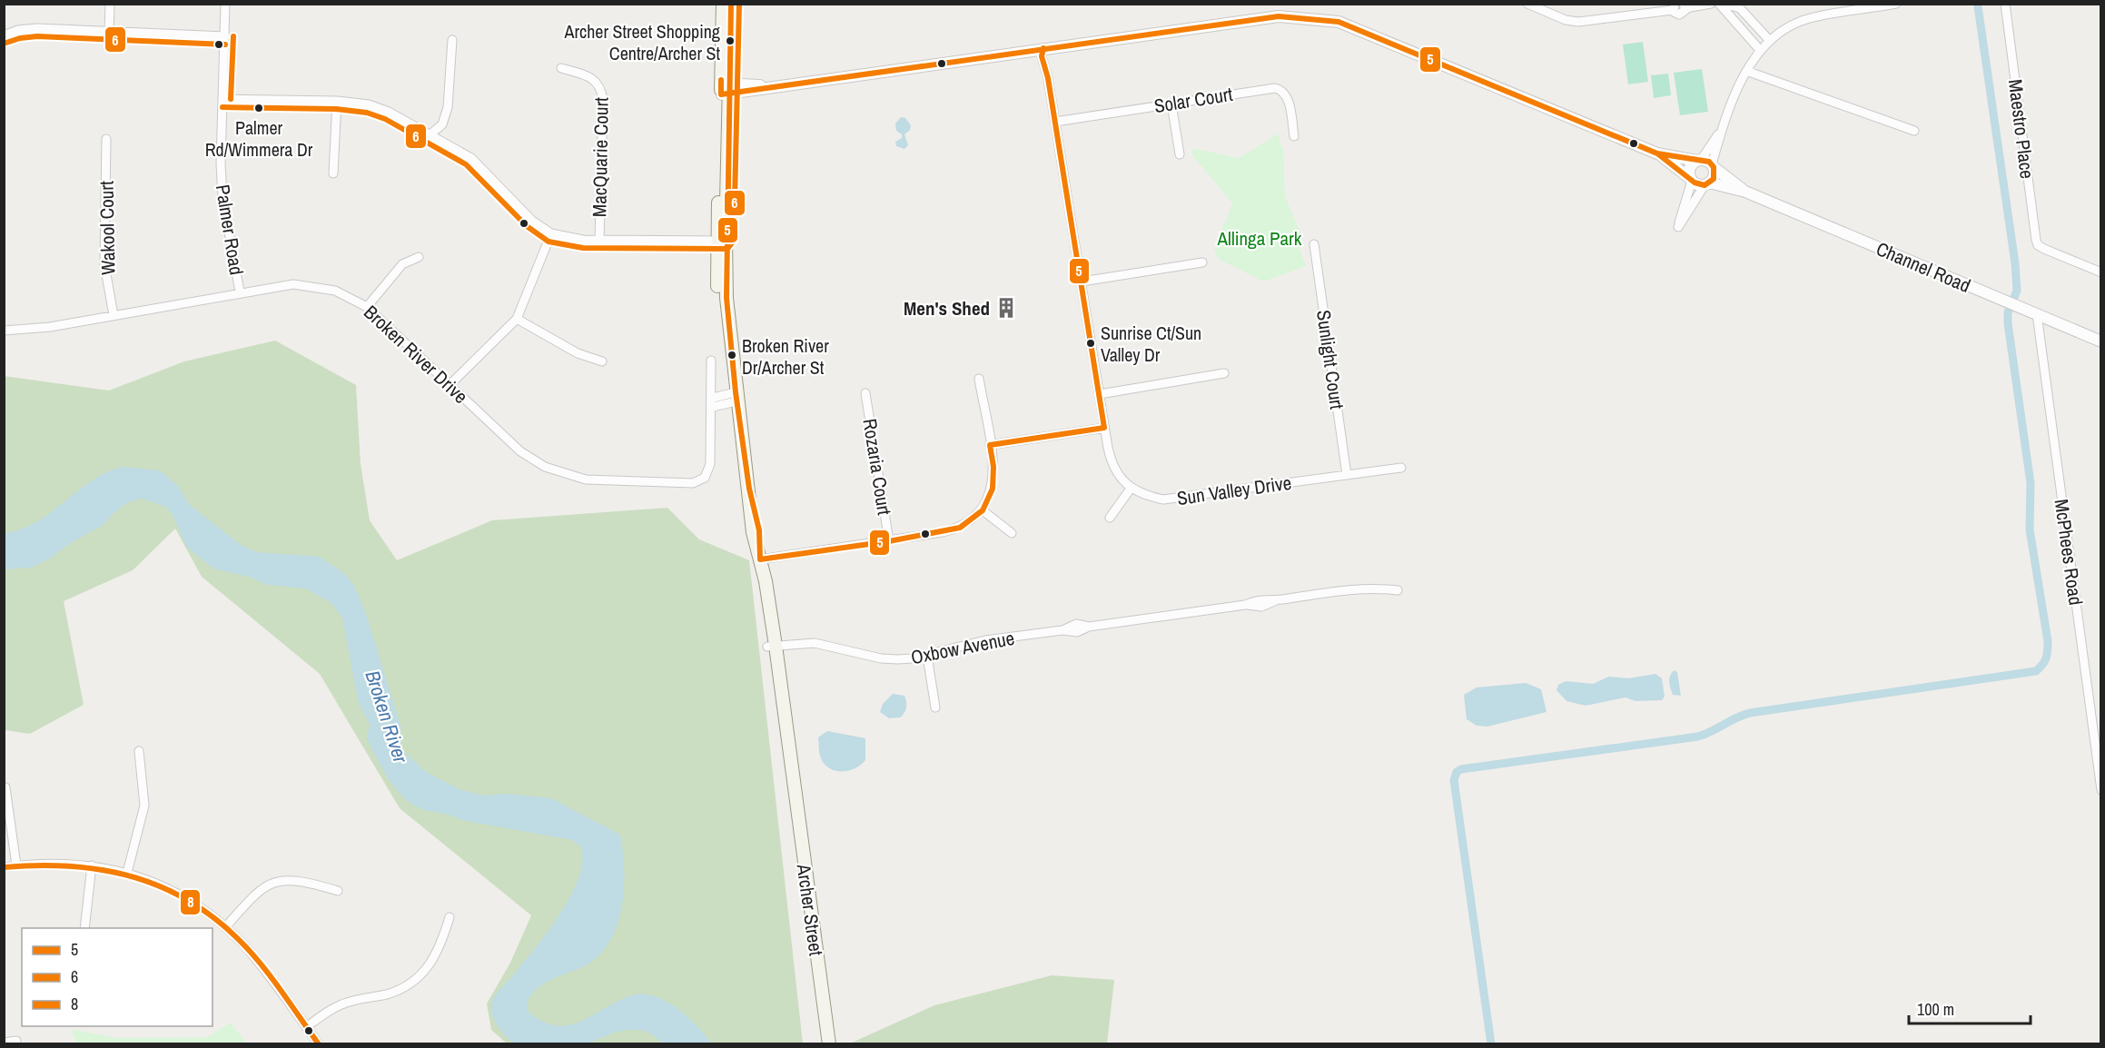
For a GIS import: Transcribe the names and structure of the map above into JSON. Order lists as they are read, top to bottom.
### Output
{
  "streets": {
    "main road": ["Archer Street"],
    "street": [
      "Solar Court",
      "Maestro Place",
      "MacQuarie Court",
      "Wakool Court",
      "Palmer Road",
      "Channel Road",
      "Broken River Drive",
      "Sunlight Court",
      "Rozaria Court",
      "Sun Valley Drive",
      "McPhees Road",
      "Oxbow Avenue"
    ]
  },
  "crossings": [
    ["Wakool Court", "Broken River Drive"],
    ["Palmer Road", "Broken River Drive"],
    ["Channel Road", "McPhees Road"],
    ["Channel Road", "Archer Street"],
    ["Sunlight Court", "Sun Valley Drive"],
    ["Oxbow Avenue", "Archer Street"]
  ],
  "water": ["Broken River"],
  "parks": ["Allinga Park"],
  "places": {
    "other": [
      "Archer Street Shopping Centre/Archer St",
      "Palmer Rd/Wimmera Dr",
      "Sunrise Ct/Sun Valley Dr",
      "Broken River Dr/Archer St"
    ],
    "building": ["Men's Shed"]
  },
  "lines": ["transit line 5", "transit line 6", "transit line 8"],
  "legend": ["5", "6", "8"],
  "scale_bar": "100 m"
}
